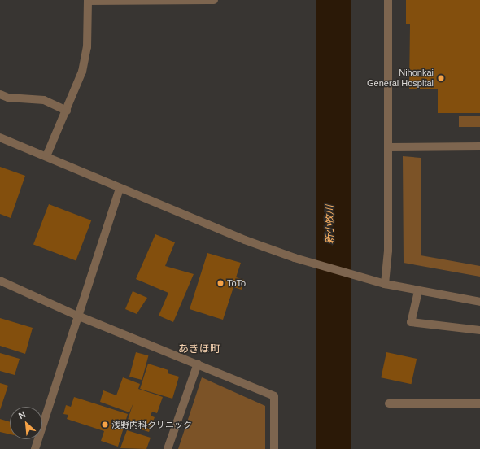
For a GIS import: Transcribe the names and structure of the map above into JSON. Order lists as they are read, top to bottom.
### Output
{
  "districts": ["あきほ町"],
  "water": ["新小牧川"],
  "places": ["Nihonkai General Hospital", "ToTo", "浅野内科クリニック"],
  "north": "top left"
}
